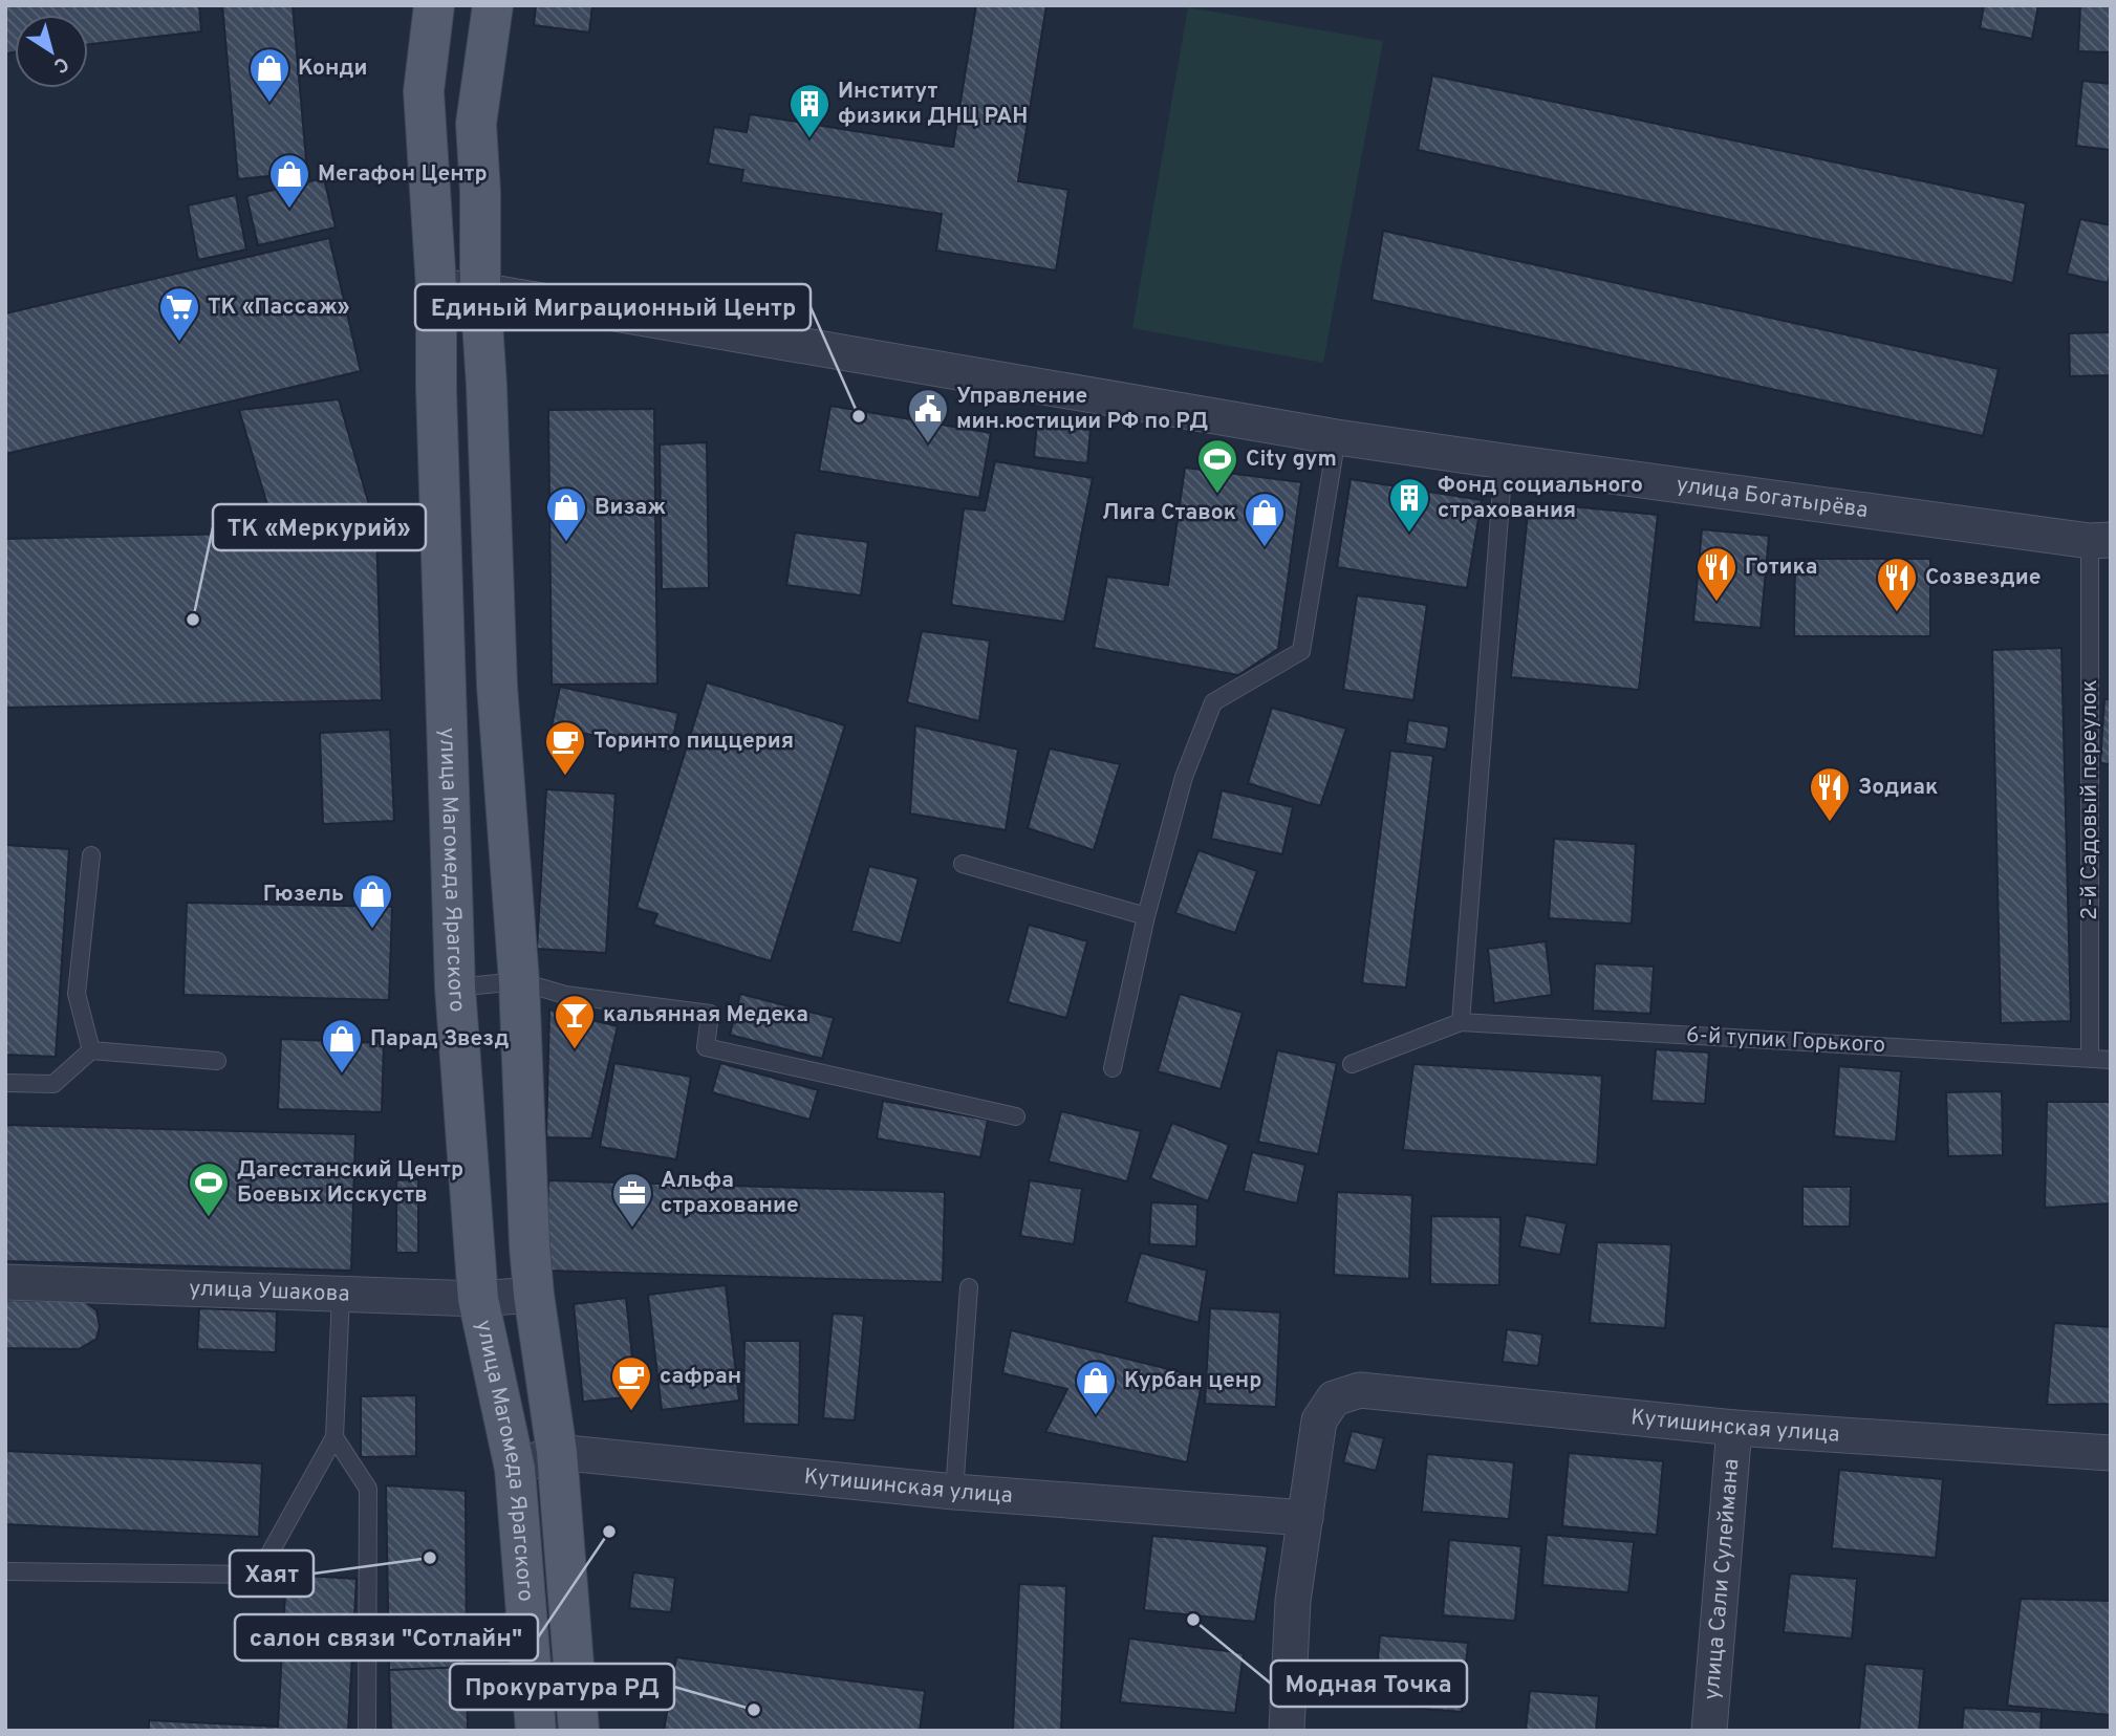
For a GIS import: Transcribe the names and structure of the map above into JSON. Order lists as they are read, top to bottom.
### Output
{
  "streets": {
    "main road": ["улица Магомеда Ярагского"],
    "street": [
      "улица Богатырёва",
      "улица Ушакова",
      "Кутишинская улица",
      "улица Сали Сулеймана"
    ],
    "lane": ["2-й Садовый переулок", "6-й тупик Горького"]
  },
  "crossings": [
    ["улица Богатырёва", "2-й Садовый переулок"],
    ["улица Богатырёва", "улица Магомеда Ярагского"],
    ["2-й Садовый переулок", "6-й тупик Горького"],
    ["улица Магомеда Ярагского", "улица Ушакова"],
    ["улица Магомеда Ярагского", "Кутишинская улица"],
    ["Кутишинская улица", "улица Сали Сулеймана"]
  ],
  "places": {
    "shop": [
      "Конди",
      "Мегафон Центр",
      "Визаж",
      "Лига Ставок",
      "Гюзель",
      "Парад Звезд",
      "Курбан ценр"
    ],
    "building": ["Институт физики ДНЦ РАН", "Фонд социального страхования"],
    "supermarket": ["ТК «Пассаж»"],
    "other": [
      "Единый Миграционный Центр",
      "ТК «Меркурий»",
      "салон связи \"Сотлайн\"",
      "Хаят",
      "Модная Точка",
      "Прокуратура РД"
    ],
    "public building": ["Управление мин.юстиции РФ по РД"],
    "sports": ["City gym", "Дагестанский Центр Боевых Исскуств"],
    "restaurant": ["Готика", "Созвездие", "Зодиак"],
    "cafe": ["Торинто пиццерия", "сафран"],
    "bar": ["кальянная Медека"],
    "office": ["Альфа страхование"]
  },
  "north": "bottom right"
}
